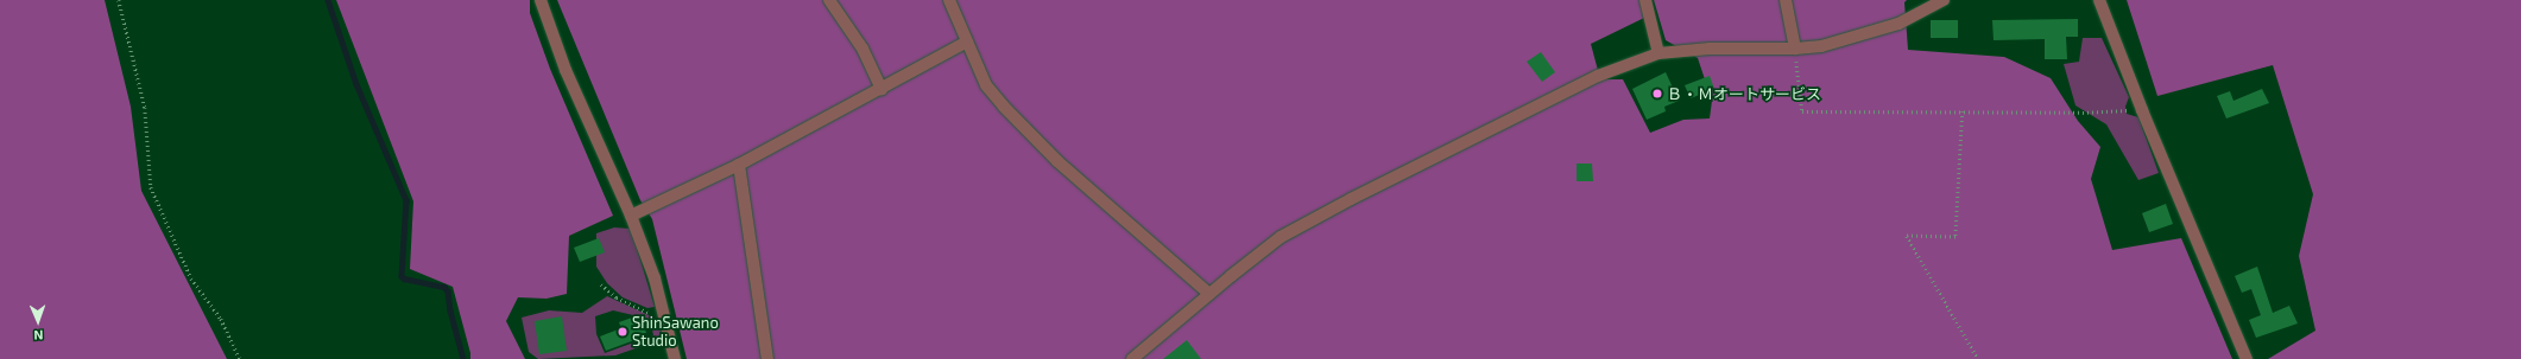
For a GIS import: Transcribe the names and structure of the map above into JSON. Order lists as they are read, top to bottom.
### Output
{
  "places": ["Ｂ・Ｍオートサービス", "ShinSawano Studio"],
  "north": "bottom"
}
